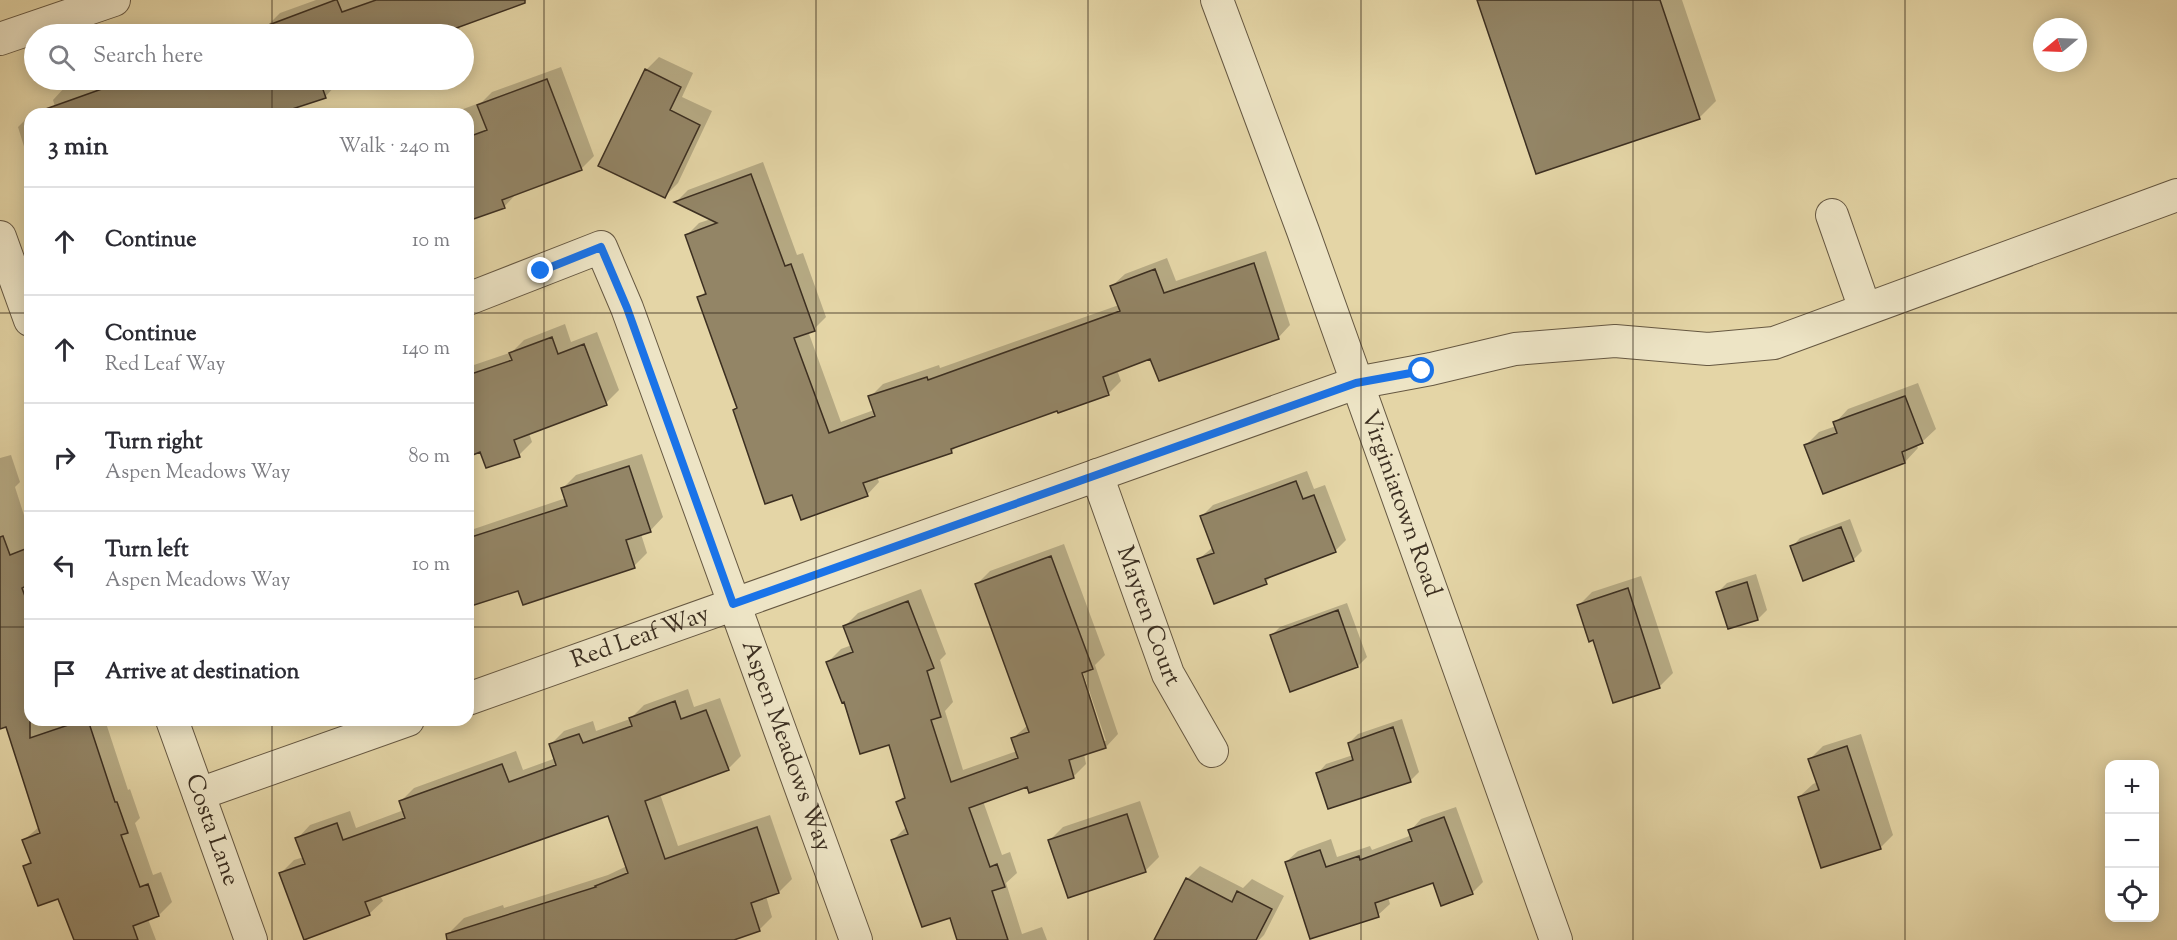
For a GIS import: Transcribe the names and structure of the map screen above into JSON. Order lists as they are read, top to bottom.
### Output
{
  "streets": {
    "street": [
      "Virginiatown Road",
      "Mayten Court",
      "Red Leaf Way",
      "Aspen Meadows Way",
      "Costa Lane"
    ]
  },
  "crossings": [
    ["Virginiatown Road", "Red Leaf Way"],
    ["Mayten Court", "Red Leaf Way"],
    ["Red Leaf Way", "Aspen Meadows Way"]
  ],
  "north": "left",
  "page": {
    "search": "Search here",
    "heading": ["3 min", "Walk · 240 m"],
    "list": [
      ["Continue", "10 m"],
      ["Continue", "Red Leaf Way", "140 m"],
      ["Turn right", "Aspen Meadows Way", "80 m"],
      ["Turn left", "Aspen Meadows Way", "10 m"],
      "Arrive at destination"
    ],
    "map_buttons": ["+", "−"]
  }
}
